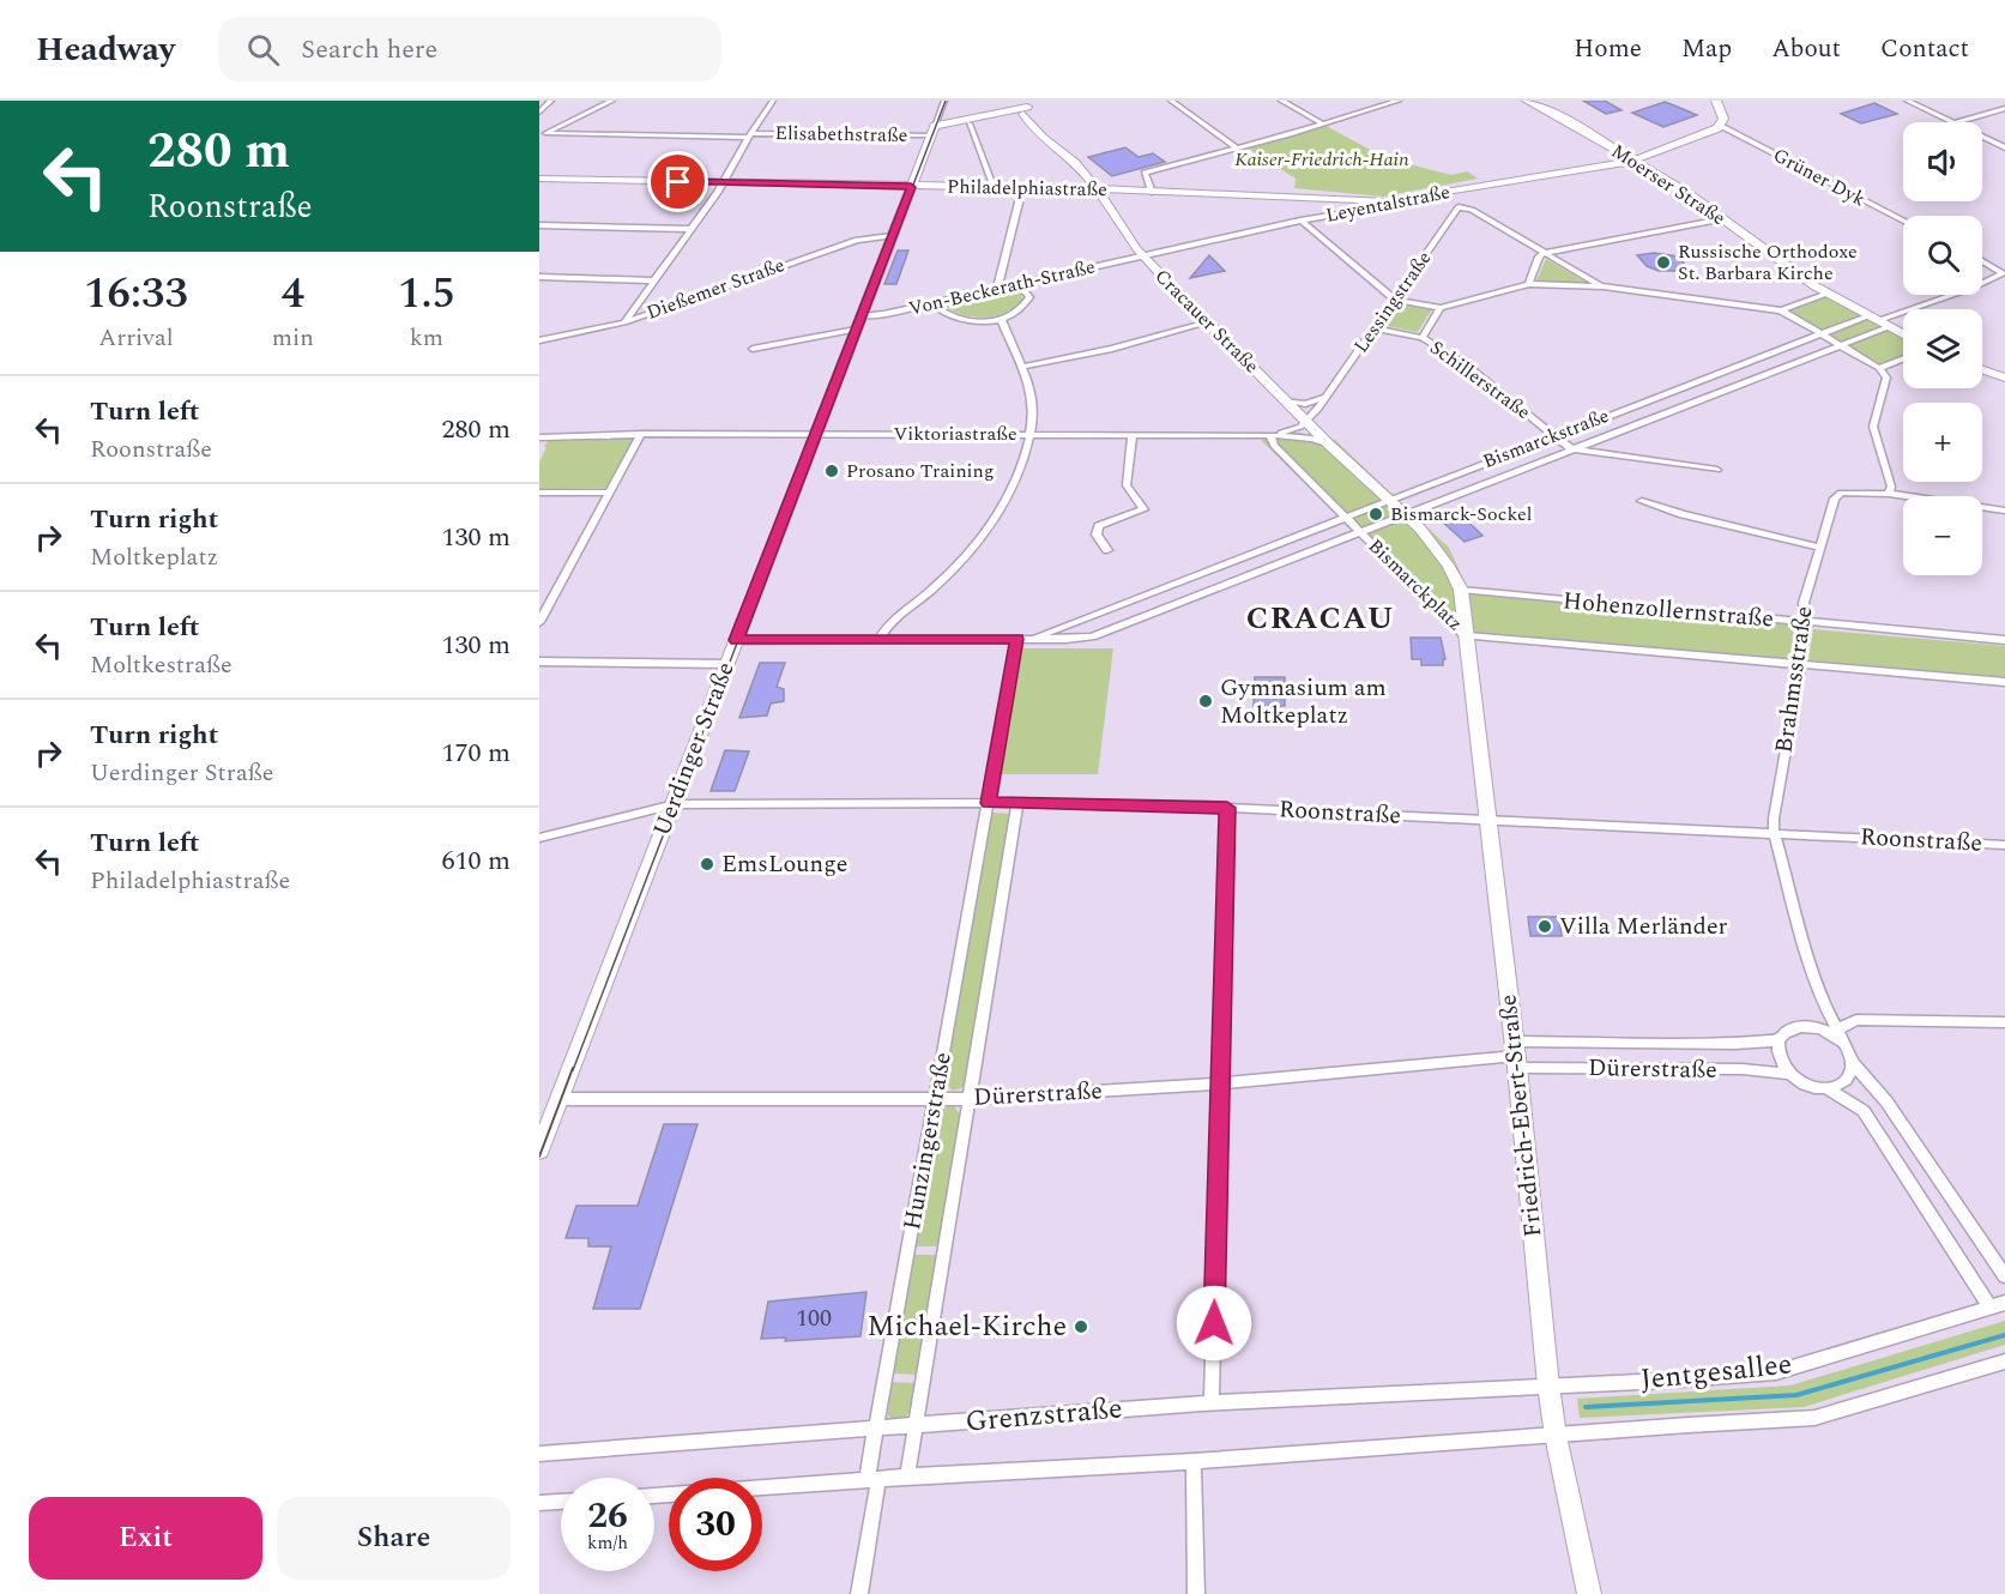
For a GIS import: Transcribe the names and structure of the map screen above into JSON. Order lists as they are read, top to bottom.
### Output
{
  "streets": {
    "main road": [
      "Moerser Straße",
      "Philadelphiastraße",
      "Leyentalstraße",
      "Cracauer Straße",
      "Bismarckplatz",
      "Uerdinger Straße",
      "Friedrich-Ebert-Straße"
    ],
    "street": [
      "Elisabethstraße",
      "Grüner Dyk",
      "Von-Beckerath-Straße",
      "Dießemer Straße",
      "Lessingstraße",
      "Schillerstraße",
      "Viktoriastraße",
      "Bismarckstraße",
      "Hohenzollernstraße",
      "Brahmsstraße",
      "Roonstraße",
      "Dürerstraße",
      "Hunzingerstraße",
      "Jentgesallee",
      "Grenzstraße"
    ]
  },
  "crossings": [
    ["Elisabethstraße", "Uerdinger Straße"],
    ["Grüner Dyk", "Leyentalstraße"],
    ["Moerser Straße", "Leyentalstraße"],
    ["Moerser Straße", "Bismarckstraße"],
    ["Philadelphiastraße", "Leyentalstraße"],
    ["Philadelphiastraße", "Cracauer Straße"],
    ["Philadelphiastraße", "Uerdinger Straße"],
    ["Leyentalstraße", "Von-Beckerath-Straße"],
    ["Leyentalstraße", "Cracauer Straße"],
    ["Von-Beckerath-Straße", "Cracauer Straße"],
    ["Von-Beckerath-Straße", "Uerdinger Straße"],
    ["Dießemer Straße", "Uerdinger Straße"],
    ["Lessingstraße", "Cracauer Straße"],
    ["Lessingstraße", "Viktoriastraße"],
    ["Lessingstraße", "Bismarckplatz"],
    ["Cracauer Straße", "Viktoriastraße"],
    ["Cracauer Straße", "Bismarckplatz"],
    ["Schillerstraße", "Bismarckstraße"],
    ["Viktoriastraße", "Bismarckplatz"],
    ["Viktoriastraße", "Uerdinger Straße"],
    ["Bismarckstraße", "Bismarckplatz"],
    ["Bismarckstraße", "Uerdinger Straße"],
    ["Bismarckstraße", "Hunzingerstraße"],
    ["Bismarckplatz", "Hohenzollernstraße"],
    ["Bismarckplatz", "Friedrich-Ebert-Straße"],
    ["Hohenzollernstraße", "Brahmsstraße"],
    ["Hohenzollernstraße", "Friedrich-Ebert-Straße"],
    ["Brahmsstraße", "Roonstraße"],
    ["Brahmsstraße", "Dürerstraße"],
    ["Uerdinger Straße", "Roonstraße"],
    ["Uerdinger Straße", "Dürerstraße"],
    ["Roonstraße", "Friedrich-Ebert-Straße"],
    ["Roonstraße", "Hunzingerstraße"],
    ["Dürerstraße", "Friedrich-Ebert-Straße"],
    ["Dürerstraße", "Hunzingerstraße"],
    ["Friedrich-Ebert-Straße", "Jentgesallee"],
    ["Friedrich-Ebert-Straße", "Grenzstraße"],
    ["Hunzingerstraße", "Grenzstraße"],
    ["Jentgesallee", "Grenzstraße"]
  ],
  "districts": ["CRACAU"],
  "parks": ["Kaiser-Friedrich-Hain"],
  "places": [
    "Russische Orthodoxe St. Barbara Kirche",
    "Prosano Training",
    "Bismarck-Sockel",
    "Gymnasium am Moltkeplatz",
    "EmsLounge",
    "Villa Merländer",
    "Michael-Kirche"
  ],
  "house_numbers": ["100"],
  "page": {
    "header": "Headway",
    "search": "Search here",
    "nav": [
      "Home",
      "Map",
      "About",
      "Contact"
    ],
    "turn": ["280 m", "Roonstraße"],
    "map_buttons": ["+", "−"],
    "eta": [
      "16:33",
      "Arrival",
      "4",
      "min",
      "1.5",
      "km"
    ],
    "list": [
      {
        "name": "Turn left",
        "note": "Roonstraße",
        "value": "280 m"
      },
      {
        "name": "Turn right",
        "note": "Moltkeplatz",
        "value": "130 m"
      },
      {
        "name": "Turn left",
        "note": "Moltkestraße",
        "value": "130 m"
      },
      {
        "name": "Turn right",
        "note": "Uerdinger Straße",
        "value": "170 m"
      },
      {
        "name": "Turn left",
        "note": "Philadelphiastraße",
        "value": "610 m"
      }
    ],
    "speed": "26 km/h",
    "limit": "30",
    "buttons": ["Exit", "Share"]
  }
}
